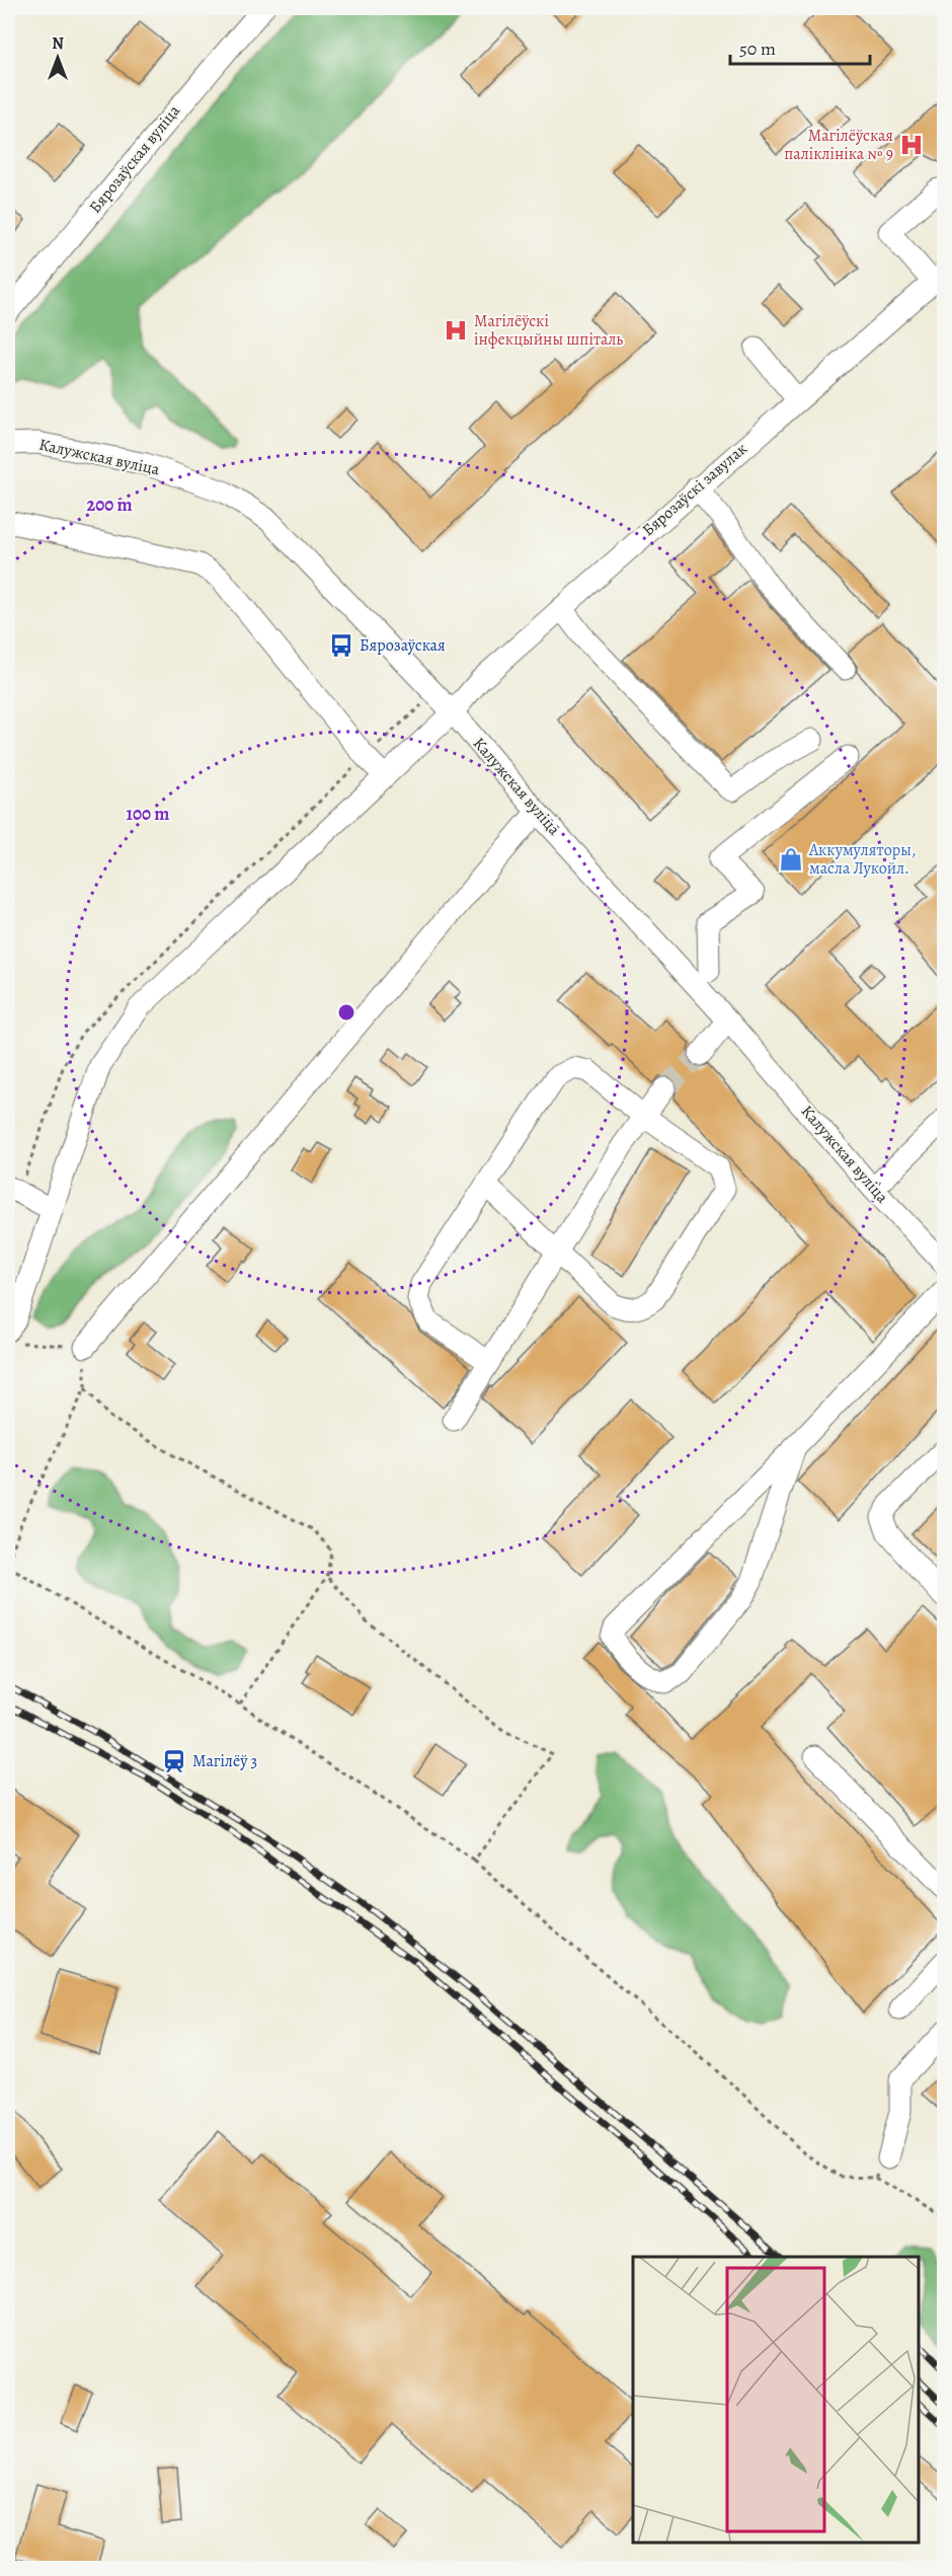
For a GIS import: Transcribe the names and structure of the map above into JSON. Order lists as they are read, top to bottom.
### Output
{
  "streets": {
    "street": ["Бярозаўская вуліца", "Калужская вуліца", "Бярозаўскі завулак"]
  },
  "crossings": [
    ["Калужская вуліца", "Бярозаўскі завулак"]
  ],
  "places": {
    "hospital": ["Магілёўская паліклініка № 9", "Магілёўскі інфекцыйны шпіталь"],
    "bus stop": ["Бярозаўская"],
    "shop": ["Аккумуляторы, масла Лукойл."],
    "station": ["Магілёў 3"]
  },
  "scale_bar": "50 m",
  "north": "top",
  "rings": ["200 m", "100 m"]
}
